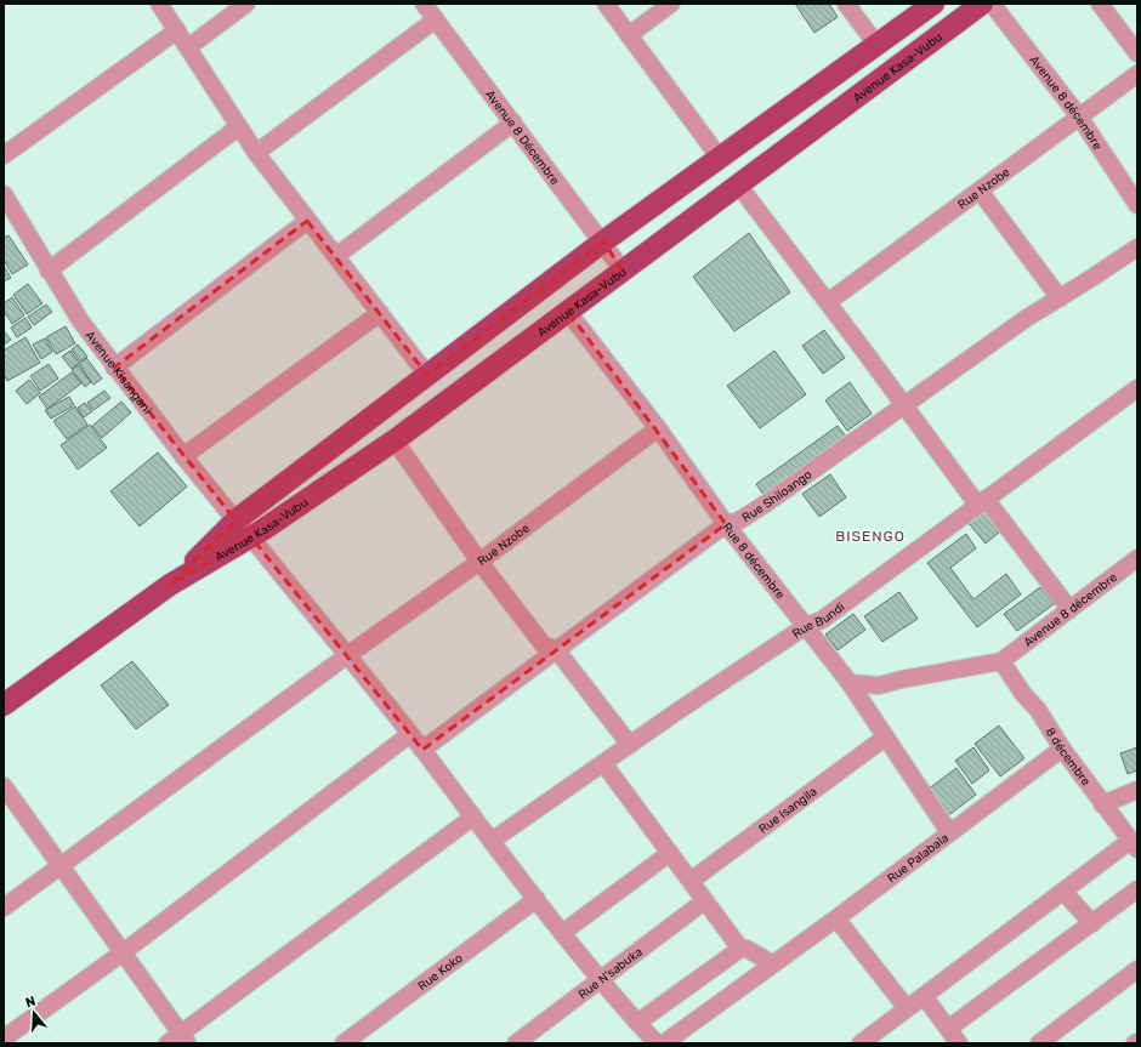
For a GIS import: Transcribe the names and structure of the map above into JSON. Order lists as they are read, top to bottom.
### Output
{
  "streets": {
    "main road": ["Avenue Kasa-Vubu"],
    "street": [
      "Avenue 8 décembre",
      "Avenue 8 Décembre",
      "Rue Nzobe",
      "Avenue Kisangani",
      "Rue Shiloango",
      "Rue 8 décembre",
      "Rue Bundi",
      "8 décembre",
      "Rue Isangila",
      "Rue Palabala",
      "Rue Koko",
      "Rue N'sabuka"
    ]
  },
  "crossings": [
    ["Avenue Kasa-Vubu", "Avenue 8 Décembre"],
    ["Avenue Kasa-Vubu", "Avenue Kisangani"],
    ["Avenue Kasa-Vubu", "Rue 8 décembre"],
    ["Avenue 8 décembre", "Rue Nzobe"],
    ["Avenue 8 décembre", "8 décembre"],
    ["Rue Nzobe", "Avenue Kisangani"],
    ["Rue Nzobe", "Rue 8 décembre"],
    ["Avenue Kisangani", "Rue Shiloango"],
    ["Avenue Kisangani", "Rue Bundi"],
    ["Avenue Kisangani", "Rue Koko"],
    ["Avenue Kisangani", "Rue N'sabuka"],
    ["Rue Shiloango", "Rue 8 décembre"],
    ["Rue 8 décembre", "Rue Bundi"],
    ["Rue 8 décembre", "Rue Isangila"],
    ["Rue 8 décembre", "Rue Palabala"],
    ["8 décembre", "Rue Palabala"]
  ],
  "districts": ["BISENGO"],
  "north": "top"
}
